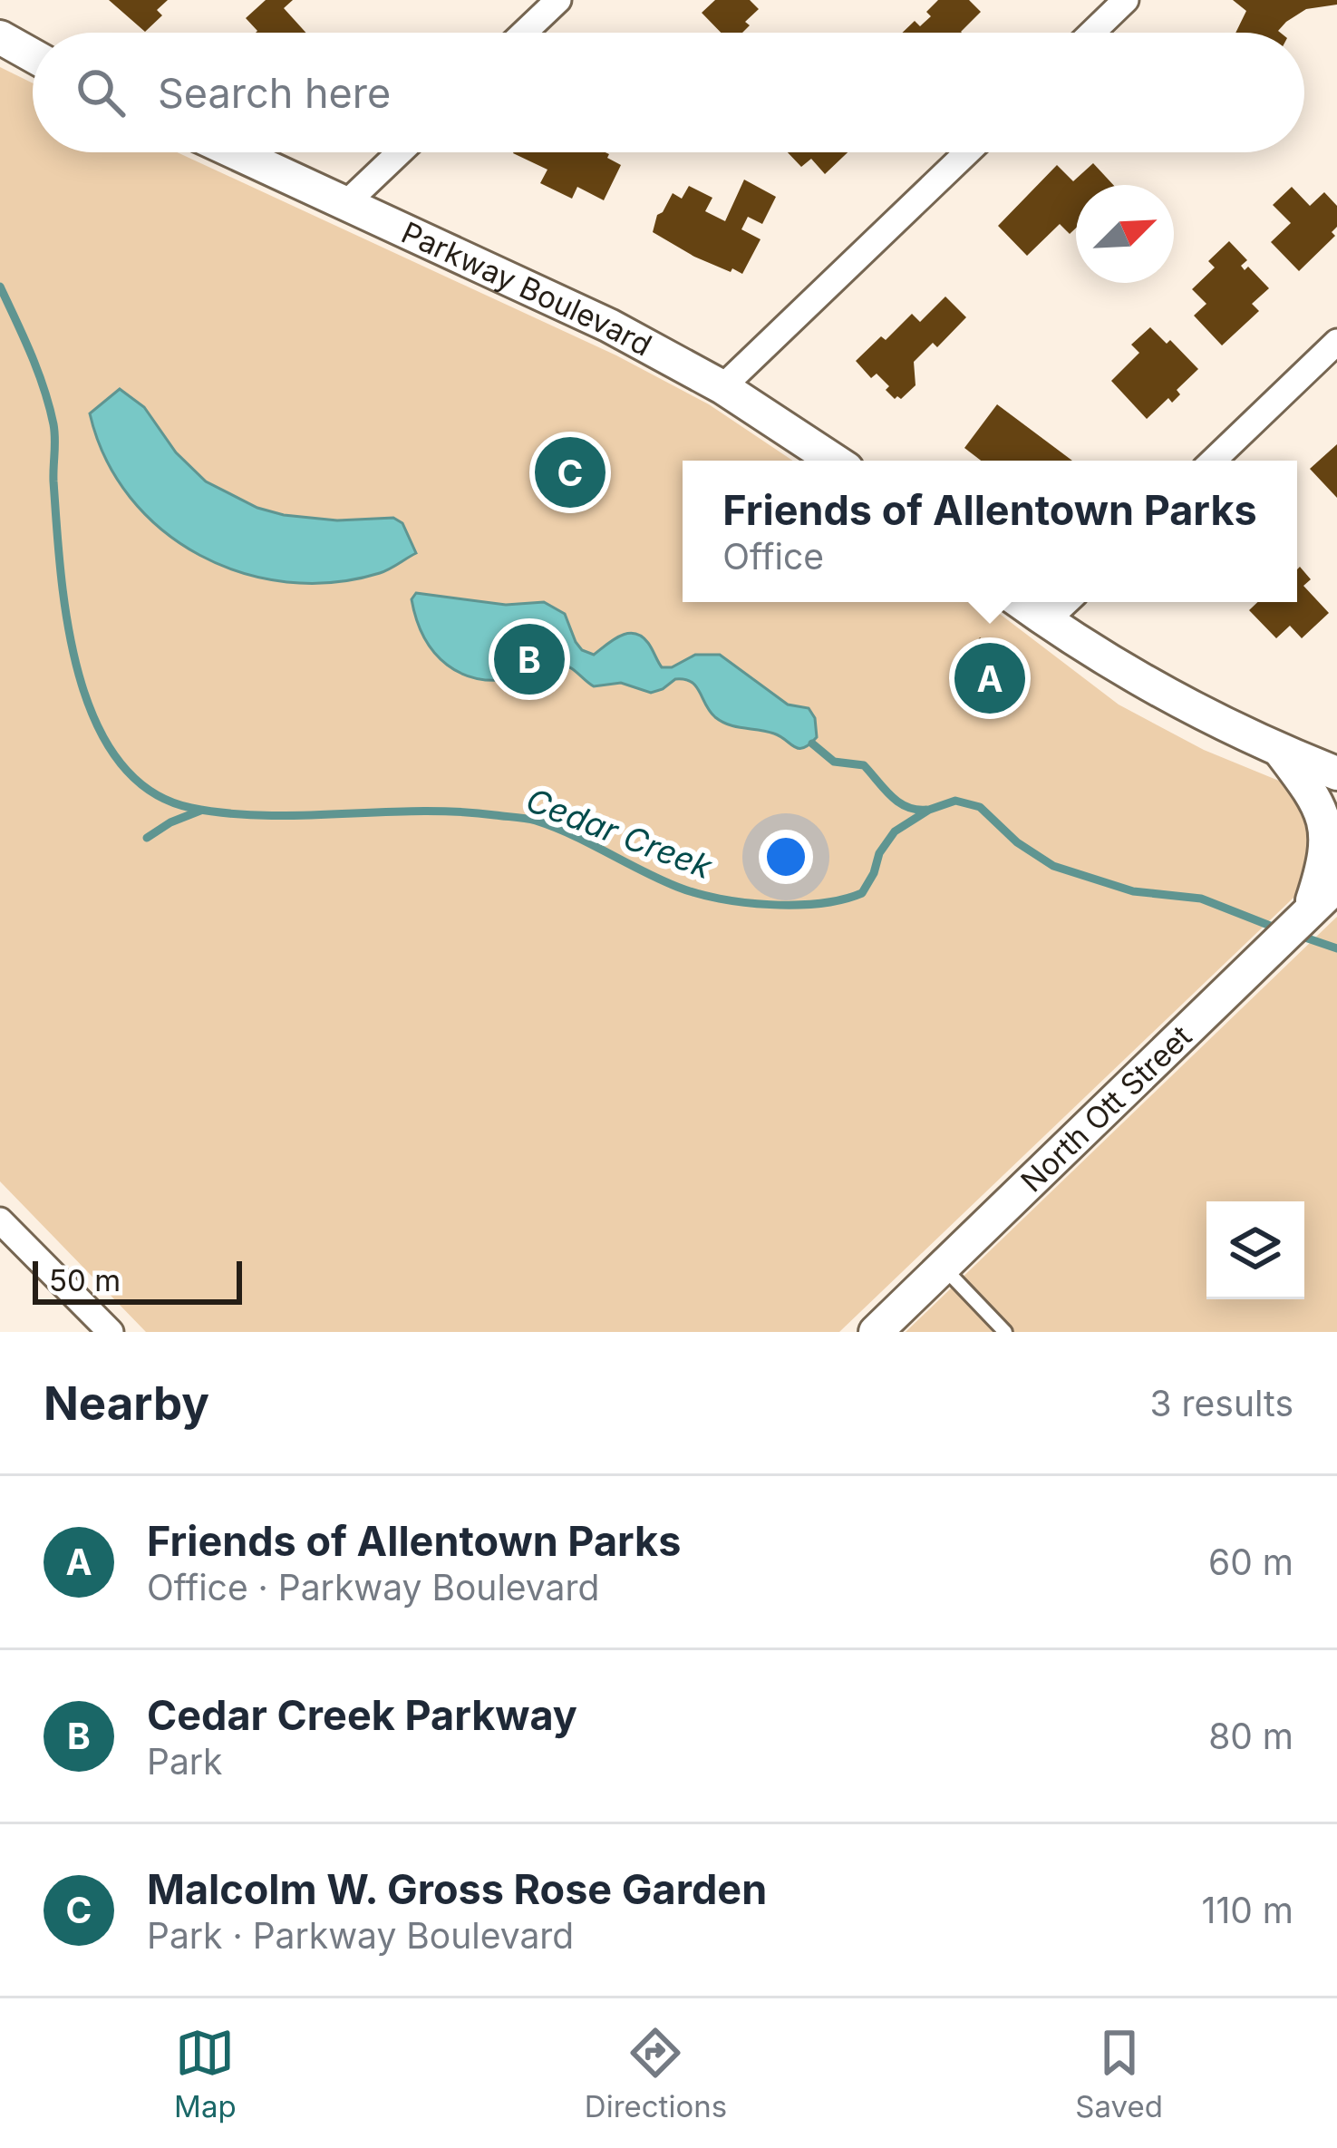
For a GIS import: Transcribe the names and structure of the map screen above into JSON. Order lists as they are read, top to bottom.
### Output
{
  "streets": {
    "street": ["Parkway Boulevard", "North Ott Street"]
  },
  "water": ["Cedar Creek"],
  "scale_bar": "50 m",
  "north": "top right",
  "page": {
    "search": "Search here",
    "pins": ["C", "B", "A"],
    "popup": ["Friends of Allentown Parks", "Office"],
    "scale": "50 m",
    "heading": ["Nearby", "3 results"],
    "list": [
      {
        "mark": "A",
        "name": "Friends of Allentown Parks",
        "note": "Office · Parkway Boulevard",
        "value": "60 m"
      },
      {
        "mark": "B",
        "name": "Cedar Creek Parkway",
        "note": "Park",
        "value": "80 m"
      },
      {
        "mark": "C",
        "name": "Malcolm W. Gross Rose Garden",
        "note": "Park · Parkway Boulevard",
        "value": "110 m"
      }
    ],
    "nav": ["Map", "Directions", "Saved"]
  }
}
